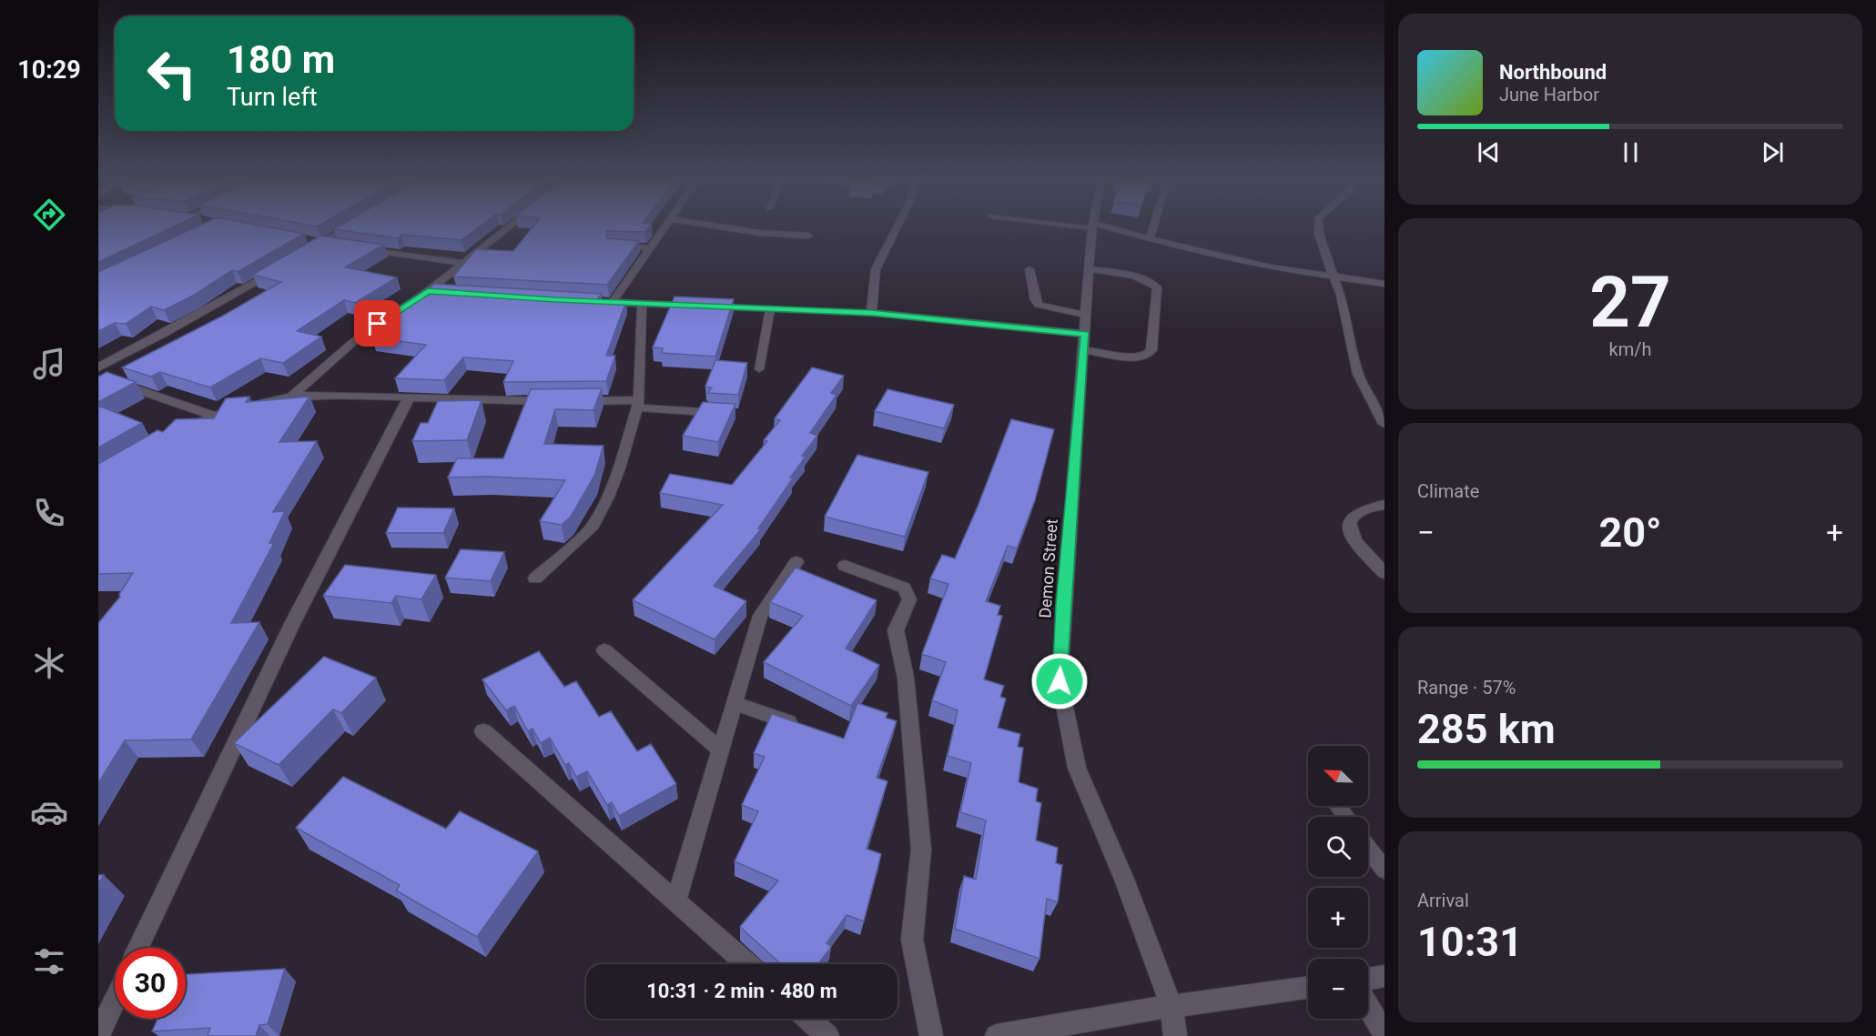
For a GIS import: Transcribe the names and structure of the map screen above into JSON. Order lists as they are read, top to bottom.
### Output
{
  "streets": {
    "street": ["Demon Street"]
  },
  "north": "top left",
  "page": {
    "tabs": "10:29",
    "turn": ["180 m", "Turn left"],
    "song": ["Northbound", "June Harbor"],
    "tile": [
      ["27", "km/h"],
      "Climate",
      ["Range · 57%", "285 km"],
      ["Arrival", "10:31"]
    ],
    "heat": ["−", "20°", "+"],
    "map_buttons": ["+", "−"],
    "limit": "30",
    "trip": "10:31 · 2 min · 480 m"
  }
}
